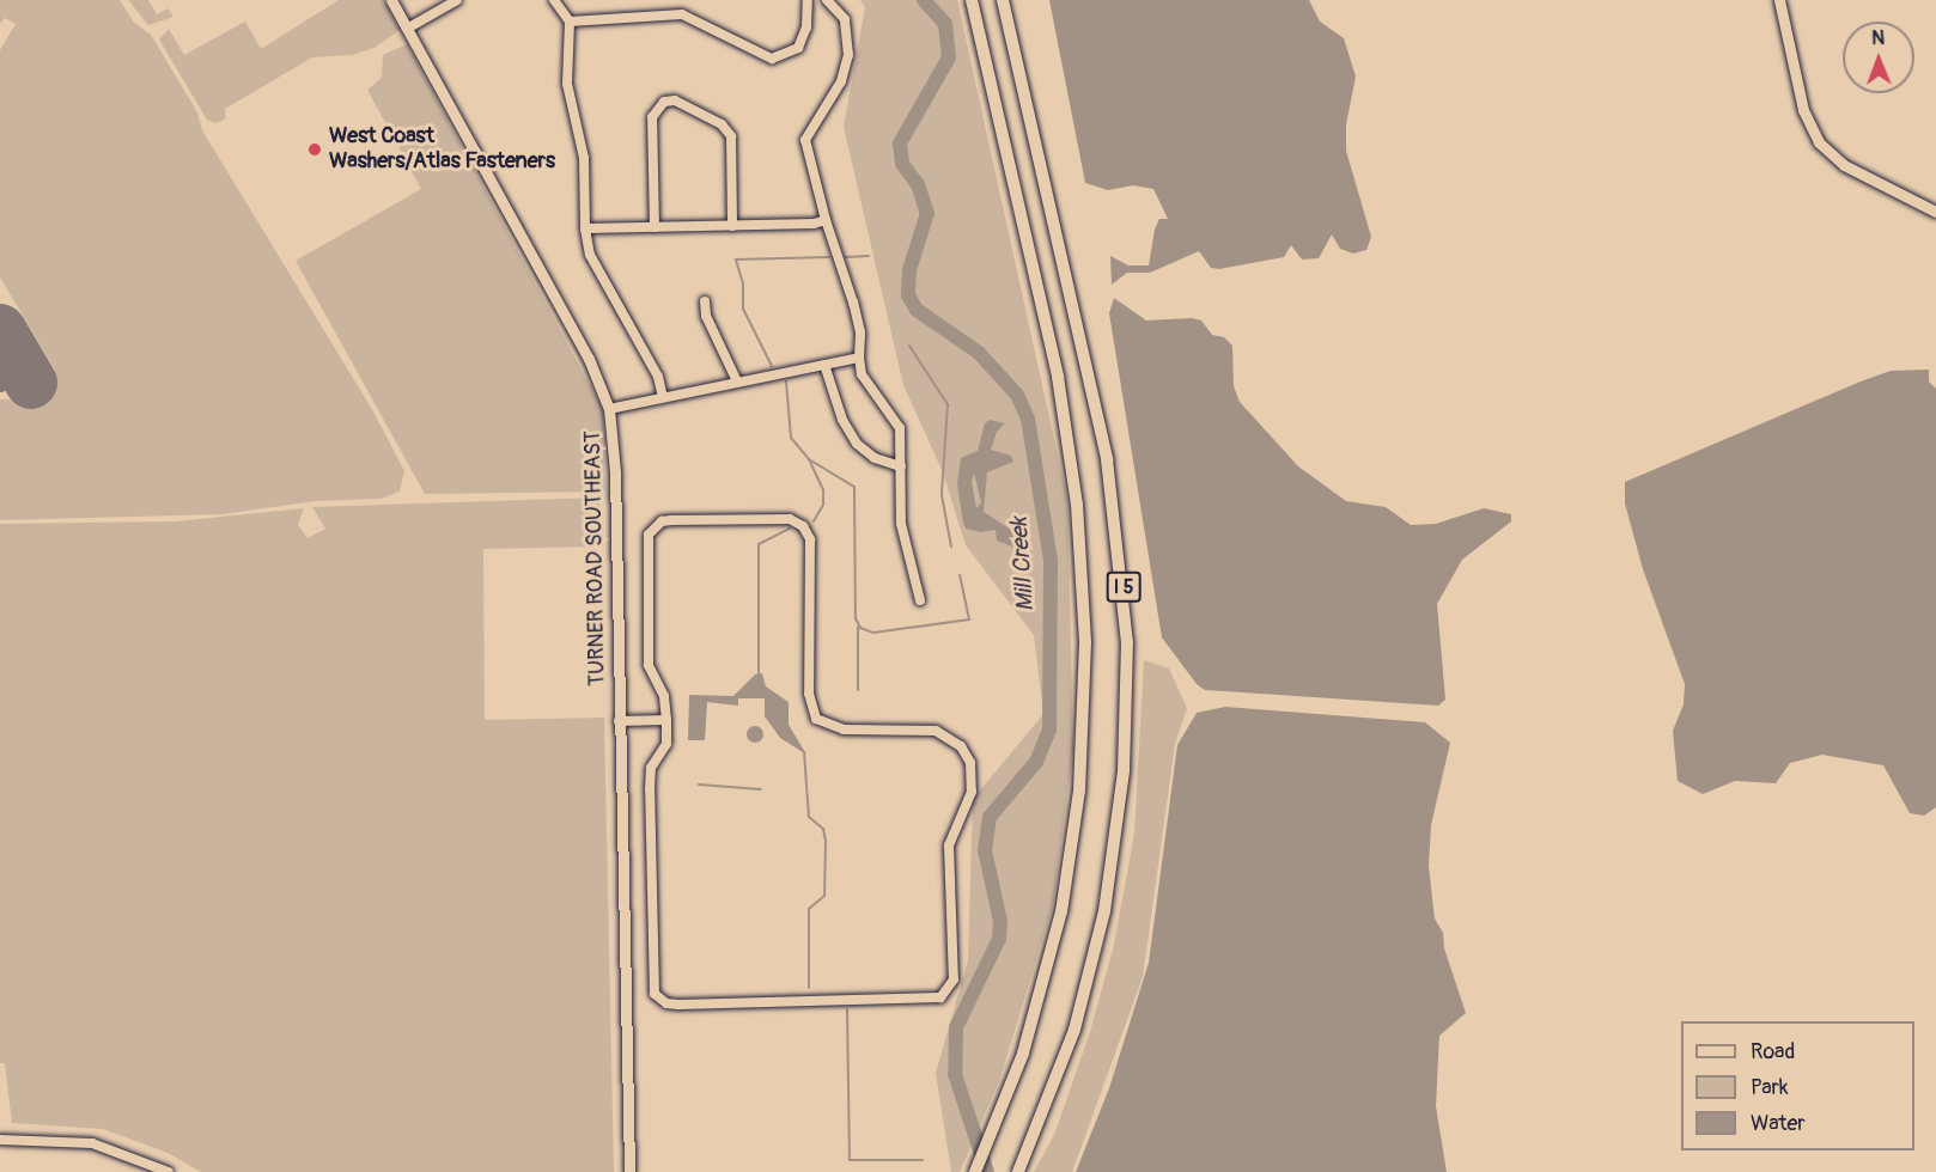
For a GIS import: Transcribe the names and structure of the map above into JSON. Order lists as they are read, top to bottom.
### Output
{
  "streets": {
    "highway": ["I 5"],
    "main road": ["TURNER ROAD SOUTHEAST"]
  },
  "water": ["Mill Creek"],
  "places": ["West Coast Washers/Atlas Fasteners"],
  "legend": ["Road", "Park", "Water"],
  "north": "top"
}
